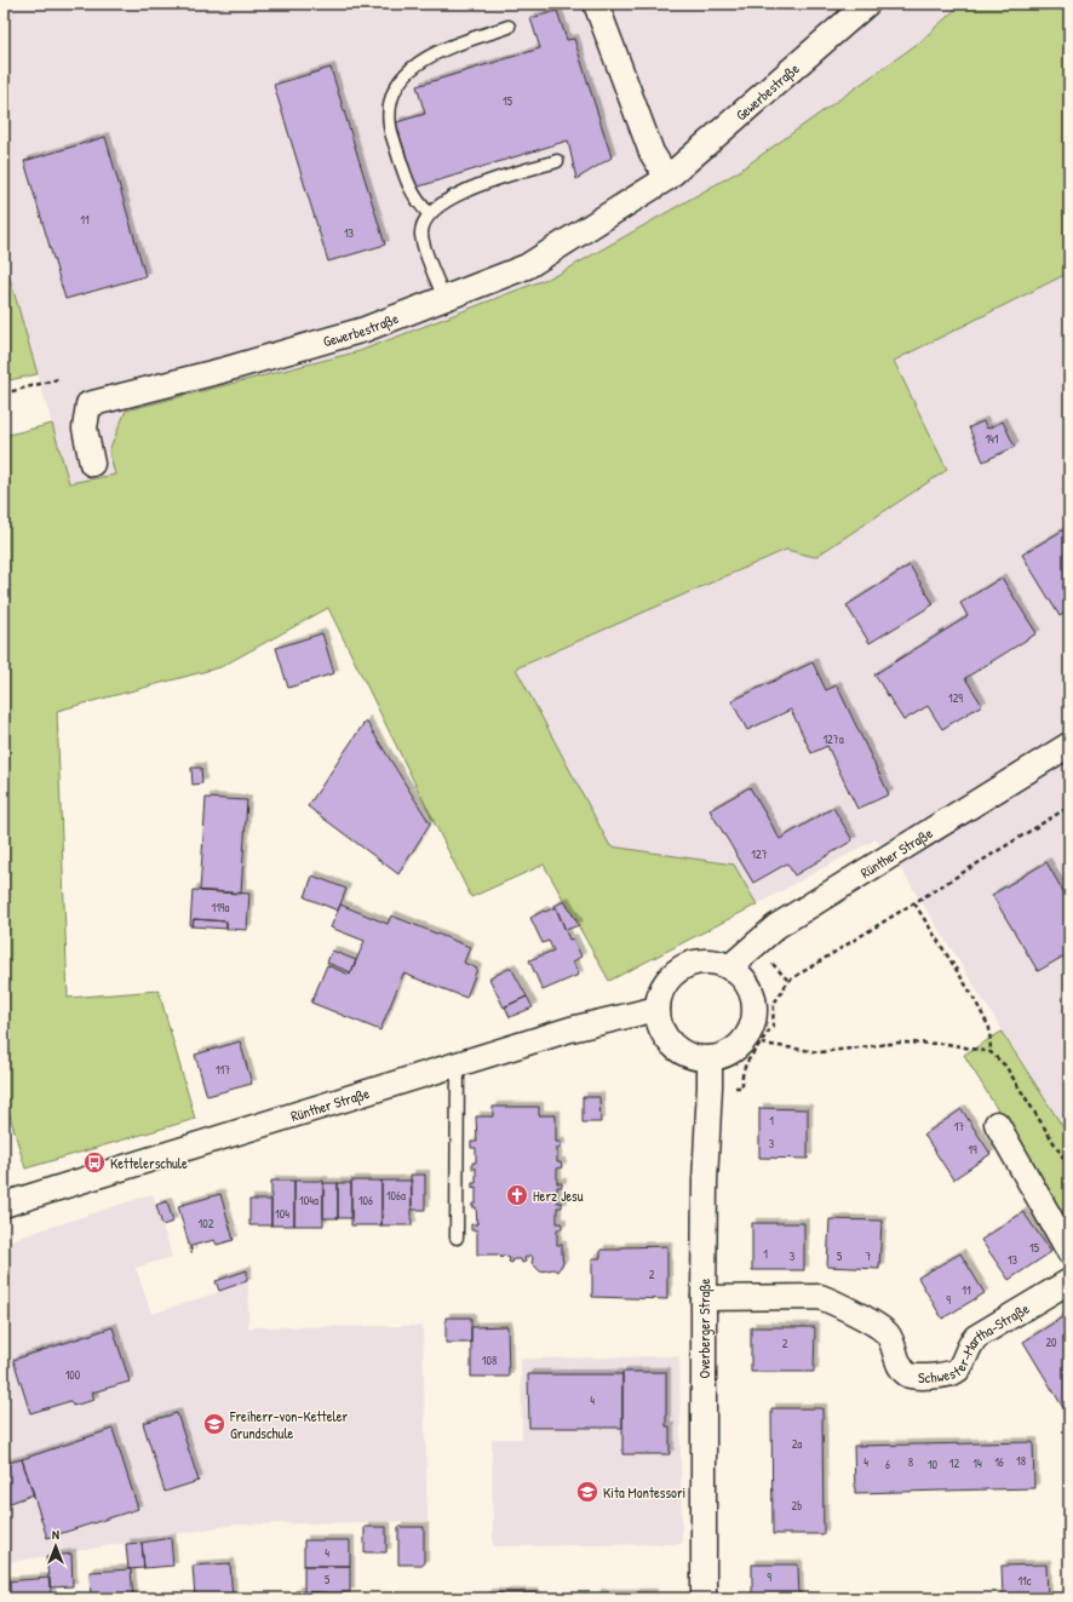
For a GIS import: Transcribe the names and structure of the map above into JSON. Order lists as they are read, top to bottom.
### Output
{
  "streets": {
    "street": [
      "Gewerbestraße",
      "Rünther Straße",
      "Overberger Straße",
      "Schwester-Martha-Straße"
    ]
  },
  "crossings": [
    ["Rünther Straße", "Overberger Straße"],
    ["Overberger Straße", "Schwester-Martha-Straße"]
  ],
  "places": {
    "bus stop": ["Kettelerschule"],
    "church": ["Herz Jesu"],
    "school or university": ["Freiherr-von-Ketteler Grundschule", "Kita Montessori"]
  },
  "house_numbers": [
    "15",
    "11",
    "13",
    "141",
    "129",
    "127a",
    "127",
    "119a",
    "117",
    "1",
    "17",
    "3",
    "19",
    "106a",
    "104a",
    "106",
    "104",
    "102",
    "15",
    "1",
    "3",
    "5",
    "7",
    "13",
    "2",
    "11",
    "9",
    "20",
    "2",
    "108",
    "100",
    "4",
    "2a",
    "18",
    "4",
    "8",
    "16",
    "12",
    "14",
    "6",
    "10",
    "2b",
    "4",
    "9",
    "5",
    "11c"
  ],
  "north": "top"
}
